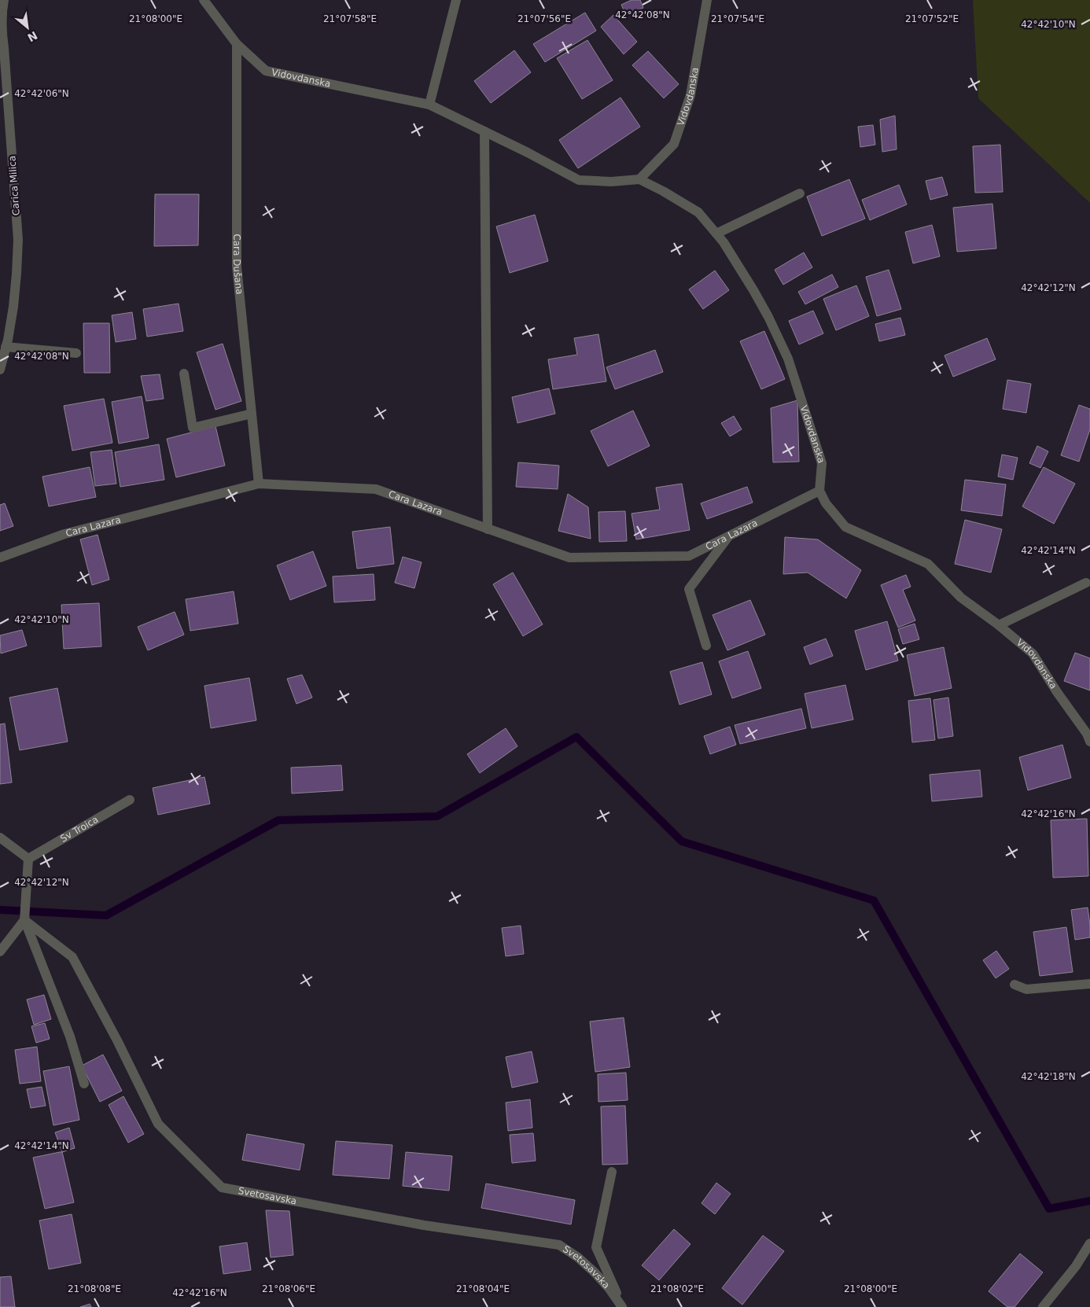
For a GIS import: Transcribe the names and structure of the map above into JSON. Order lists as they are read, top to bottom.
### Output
{
  "streets": {
    "street": [
      "Vidovdanska",
      "Carica Milica",
      "Cara Dušana",
      "Cara Lazara",
      "Sv Troica",
      "Svetosavska"
    ]
  },
  "crossings": [
    ["Vidovdanska", "Cara Dušana"],
    ["Vidovdanska", "Cara Lazara"],
    ["Cara Dušana", "Cara Lazara"]
  ],
  "north": "bottom right",
  "coordinates": [
    "42°42'08\"N",
    "21°08'00\"E",
    "21°07'58\"E",
    "21°07'56\"E",
    "21°07'54\"E",
    "21°07'52\"E",
    "42°42'10\"N",
    "42°42'06\"N",
    "42°42'12\"N",
    "42°42'14\"N",
    "42°42'16\"N",
    "42°42'18\"N",
    "21°08'08\"E",
    "21°08'06\"E",
    "21°08'04\"E",
    "21°08'02\"E"
  ]
}
